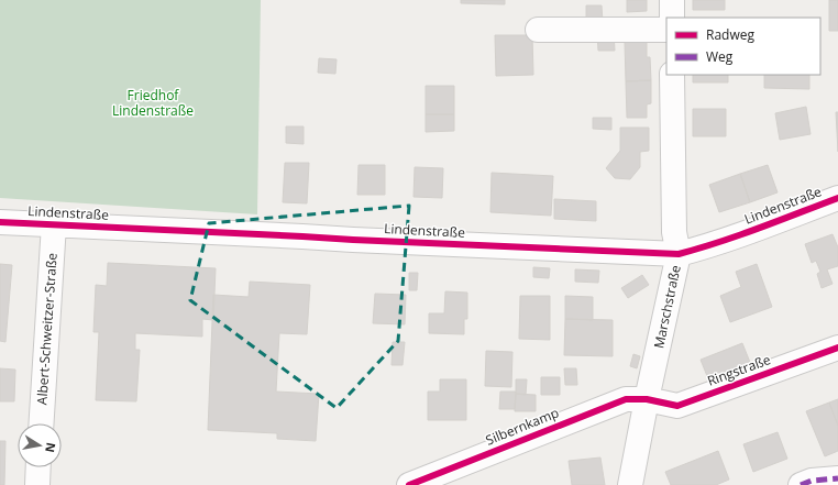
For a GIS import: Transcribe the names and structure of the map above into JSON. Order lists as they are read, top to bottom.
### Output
{
  "streets": {
    "street": [
      "Lindenstraße",
      "Marschstraße",
      "Albert-Schweitzer-Straße",
      "Ringstraße",
      "Silbernkamp"
    ]
  },
  "crossings": [
    ["Lindenstraße", "Marschstraße"],
    ["Lindenstraße", "Albert-Schweitzer-Straße"],
    ["Marschstraße", "Ringstraße"],
    ["Marschstraße", "Silbernkamp"],
    ["Ringstraße", "Silbernkamp"]
  ],
  "parks": ["Friedhof Lindenstraße"],
  "legend": ["Radweg", "Weg"],
  "north": "right"
}
